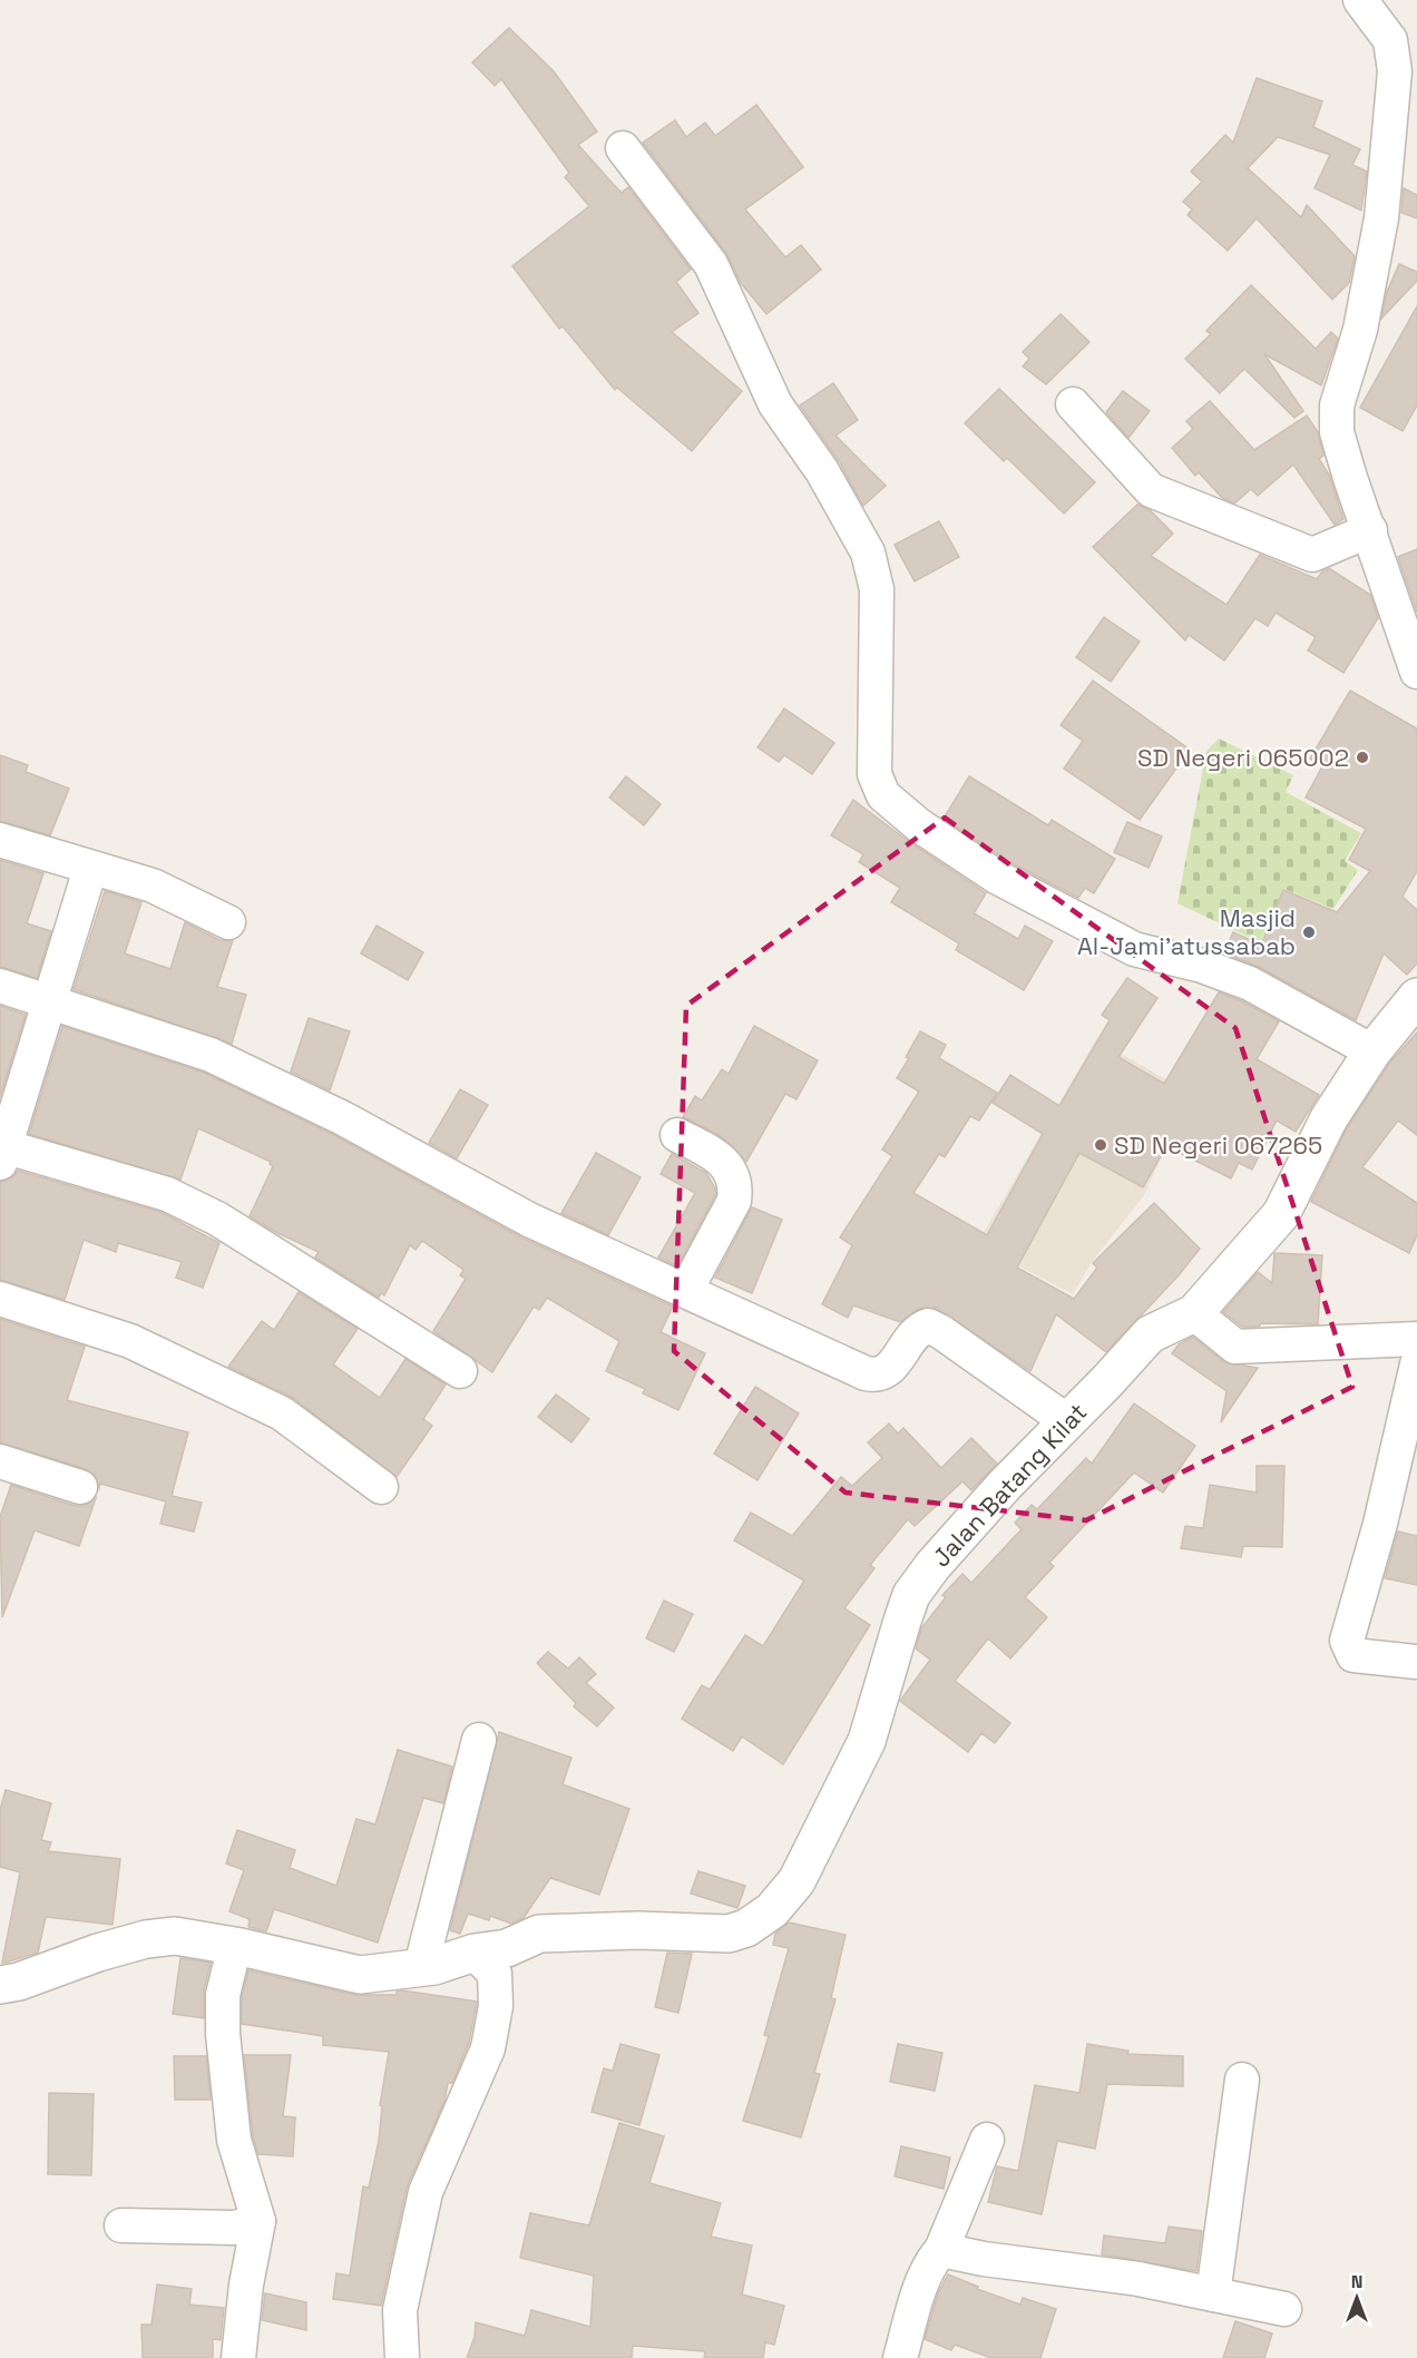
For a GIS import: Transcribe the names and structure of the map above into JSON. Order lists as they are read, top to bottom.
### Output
{
  "streets": {
    "street": ["Jalan Batang Kilat"]
  },
  "places": ["SD Negeri 065002", "Masjid Al-Jami'atussabab", "SD Negeri 067265"],
  "north": "top"
}
